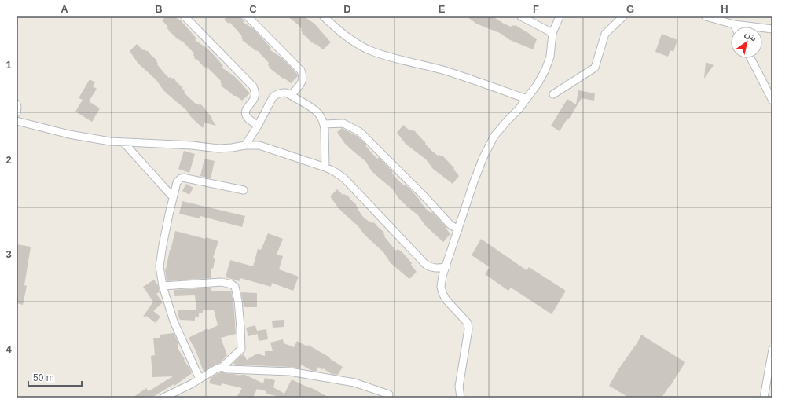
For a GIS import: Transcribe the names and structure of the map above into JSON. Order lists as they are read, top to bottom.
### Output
{
  "scale_bar": "50 m",
  "north": "top right",
  "grid": {
    "columns": [
      "A",
      "B",
      "C",
      "D",
      "E",
      "F",
      "G",
      "H"
    ],
    "rows": [
      "1",
      "2",
      "3",
      "4"
    ]
  }
}
